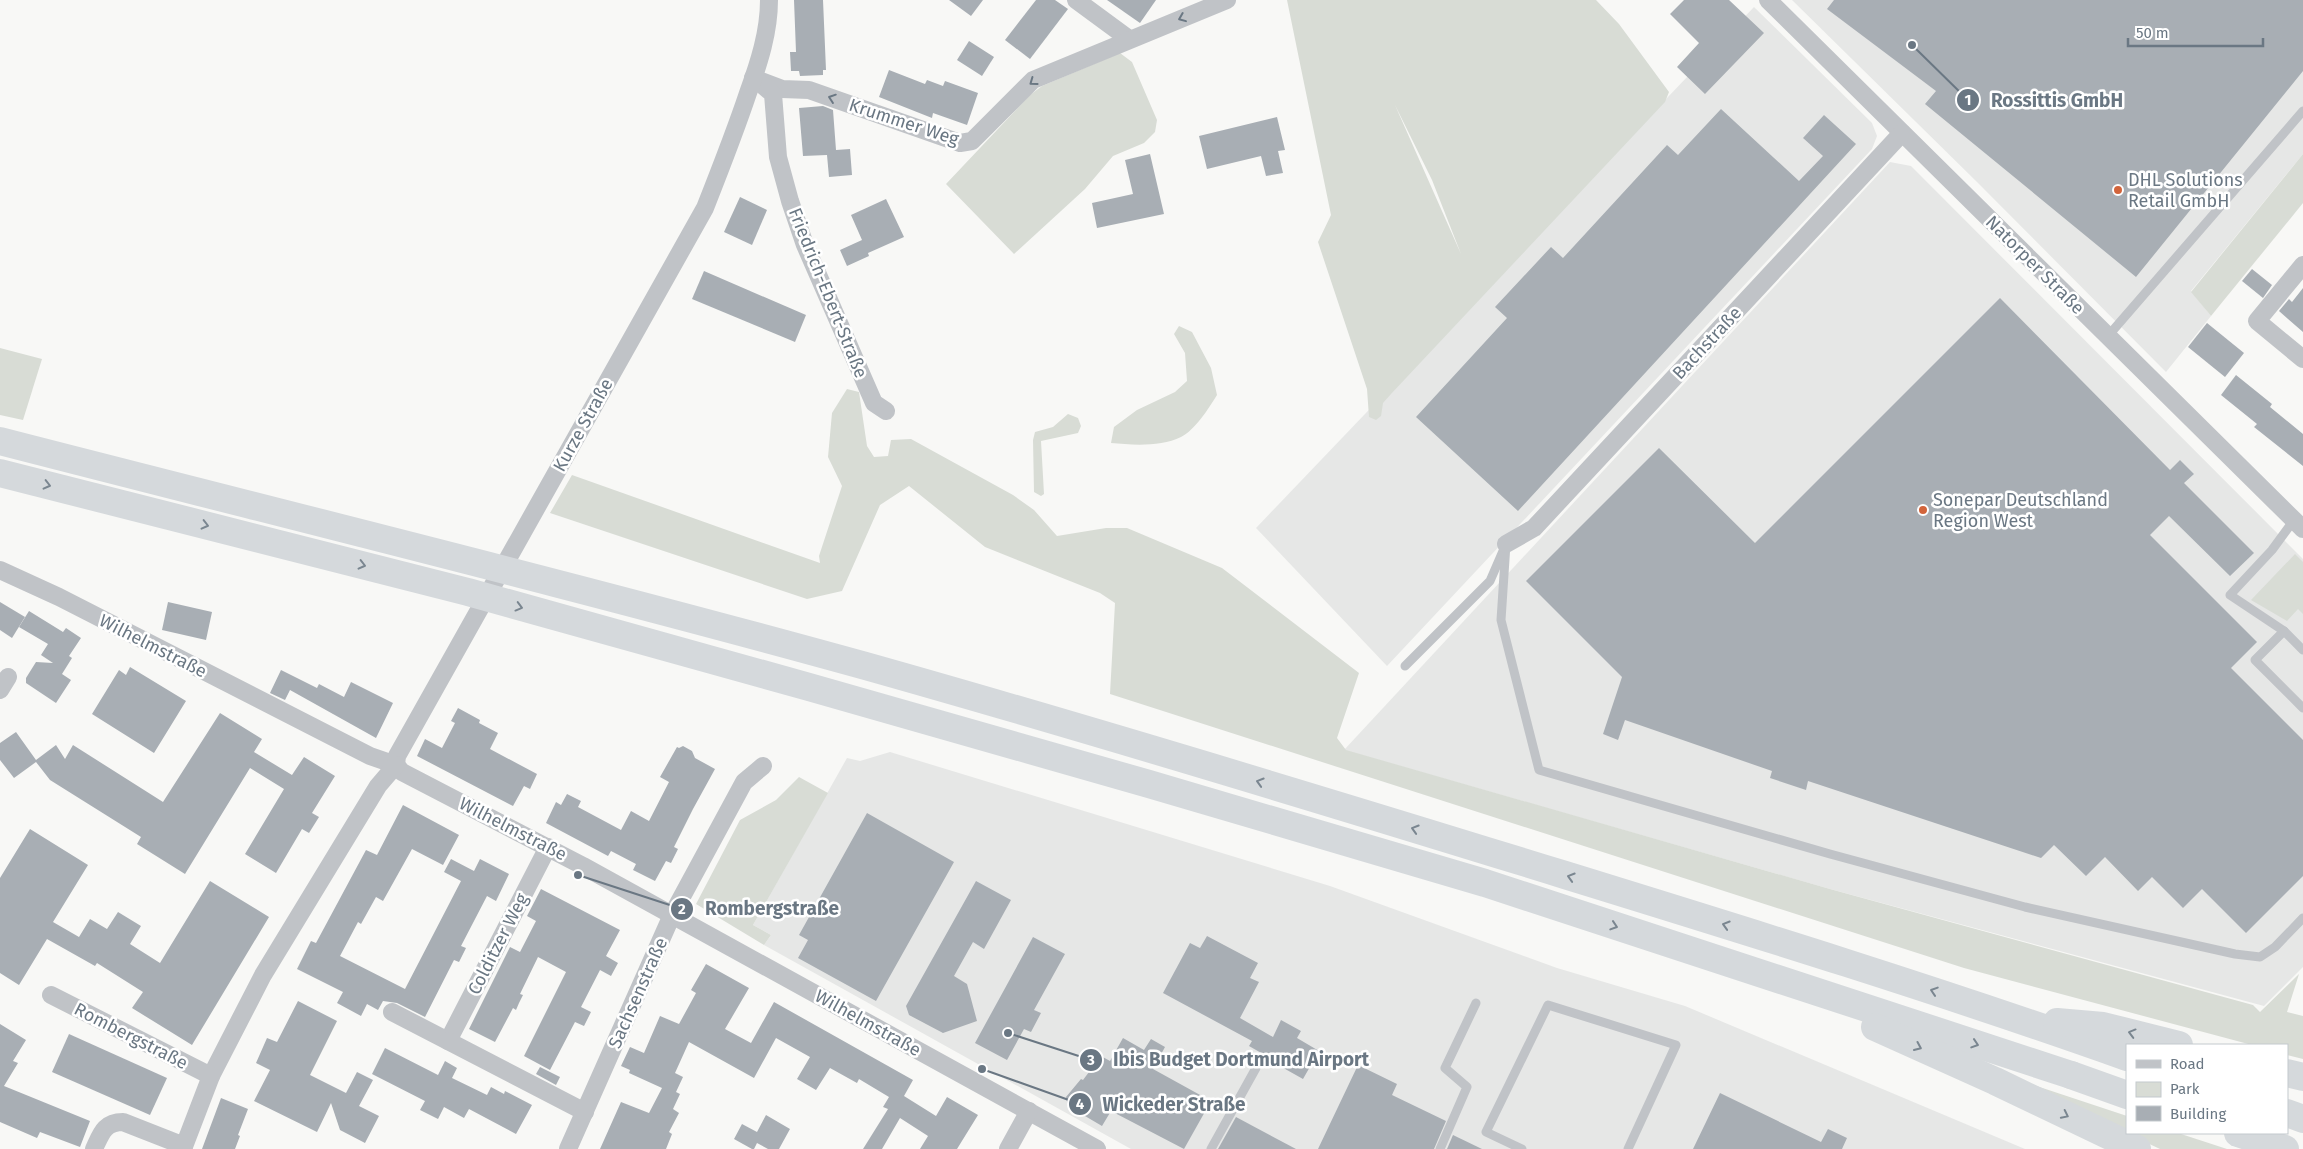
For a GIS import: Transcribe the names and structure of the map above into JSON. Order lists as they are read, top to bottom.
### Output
{
  "streets": {
    "street": [
      "Krummer Weg",
      "Natorper Straße",
      "Friedrich-Ebert-Straße",
      "Bachstraße",
      "Kurze Straße",
      "Wilhelmstraße",
      "Colditzer Weg",
      "Sachsenstraße",
      "Rombergstraße"
    ]
  },
  "crossings": [
    ["Krummer Weg", "Friedrich-Ebert-Straße"],
    ["Krummer Weg", "Kurze Straße"],
    ["Natorper Straße", "Bachstraße"],
    ["Friedrich-Ebert-Straße", "Kurze Straße"],
    ["Kurze Straße", "Wilhelmstraße"],
    ["Wilhelmstraße", "Colditzer Weg"],
    ["Wilhelmstraße", "Sachsenstraße"]
  ],
  "one_way": ["Krummer Weg"],
  "places": [
    "Rossittis GmbH",
    "DHL Solutions Retail GmbH",
    "Sonepar Deutschland Region West",
    "Rombergstraße",
    "Ibis Budget Dortmund Airport",
    "Wickeder Straße"
  ],
  "legend": ["Road", "Park", "Building"],
  "scale_bar": "50 m"
}
